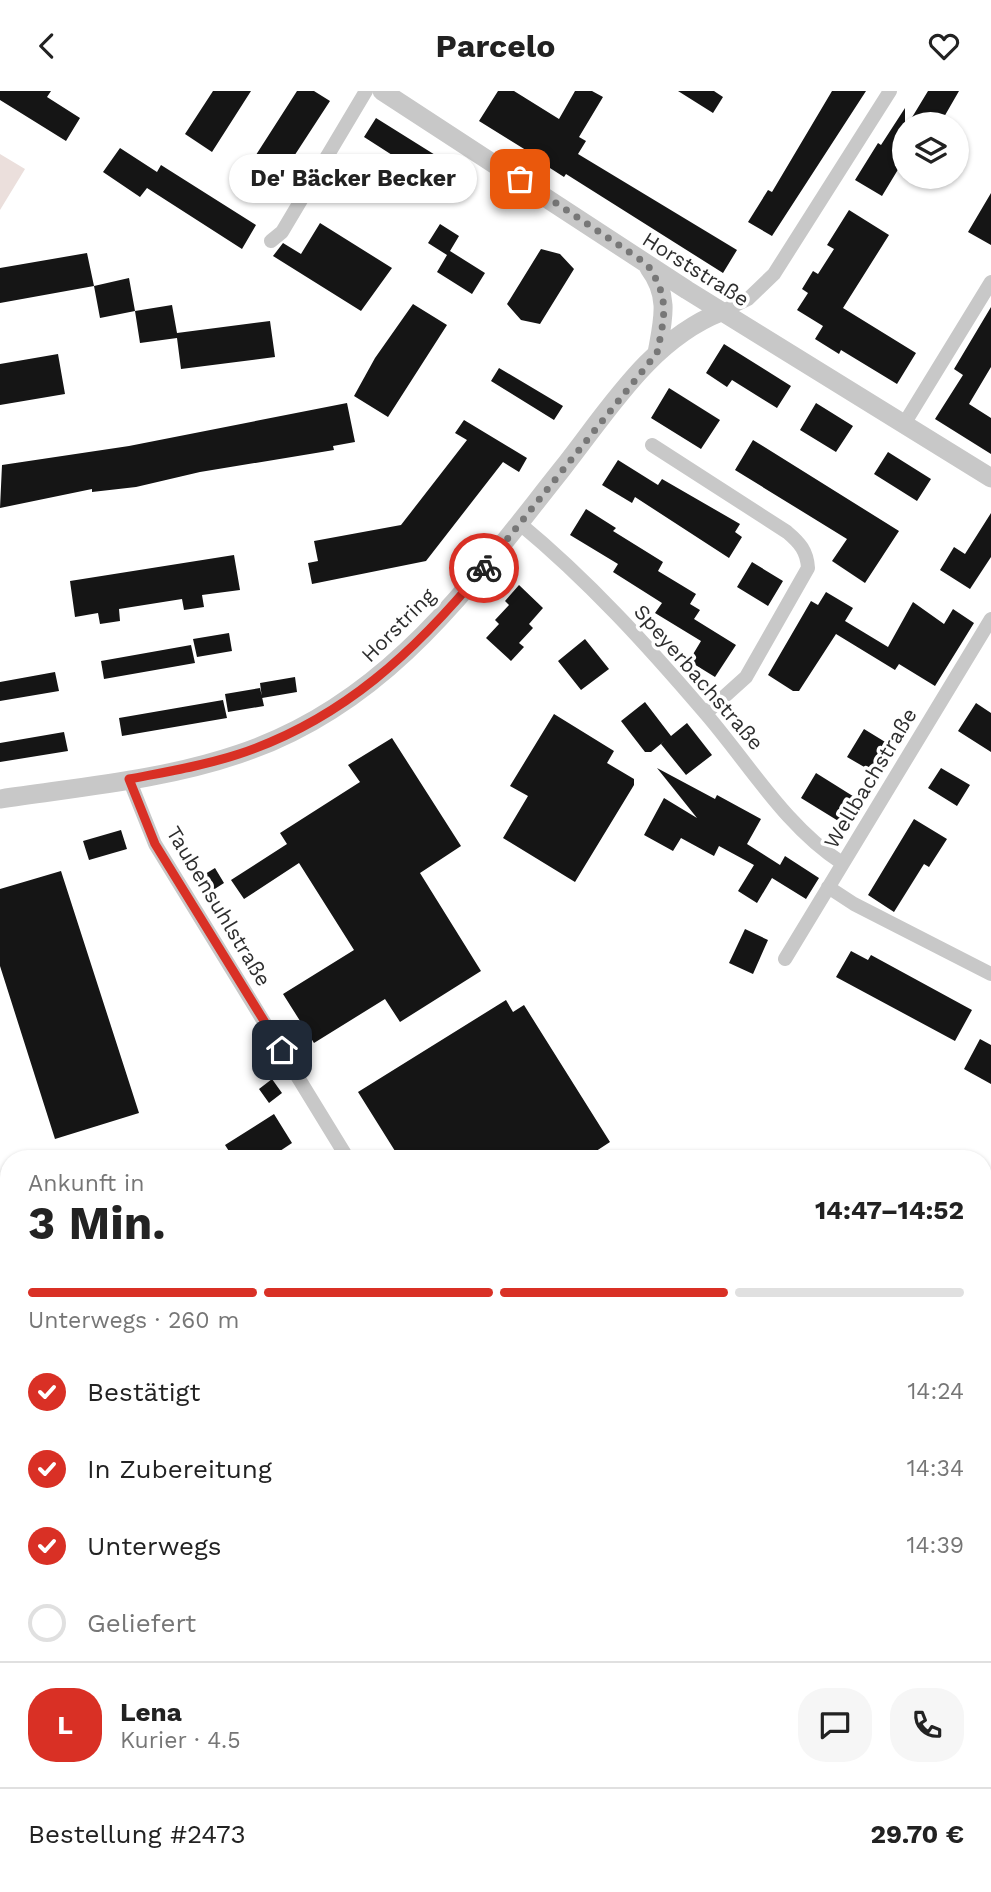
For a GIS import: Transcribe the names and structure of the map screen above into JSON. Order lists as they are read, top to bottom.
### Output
{
  "streets": {
    "street": [
      "Horststraße",
      "Horstring",
      "Speyerbachstraße",
      "Wellbachstraße",
      "Taubensuhlstraße"
    ]
  },
  "crossings": [
    ["Horststraße", "Horstring"],
    ["Horstring", "Speyerbachstraße"],
    ["Horstring", "Taubensuhlstraße"],
    ["Speyerbachstraße", "Wellbachstraße"]
  ],
  "places": ["De' Bäcker Becker"],
  "page": {
    "header": "Parcelo",
    "bubble": "De' Bäcker Becker",
    "heading": ["3 Min.", "Ankunft in", "14:47–14:52"],
    "panel": [
      "Lena",
      "Kurier · 4.5",
      "Bestellung #2473",
      "29.70 €"
    ],
    "bar": "Unterwegs · 260 m",
    "list": [
      ["Bestätigt", "14:24"],
      ["In Zubereitung", "14:34"],
      ["Unterwegs", "14:39"],
      "Geliefert"
    ],
    "round": "L"
  }
}
